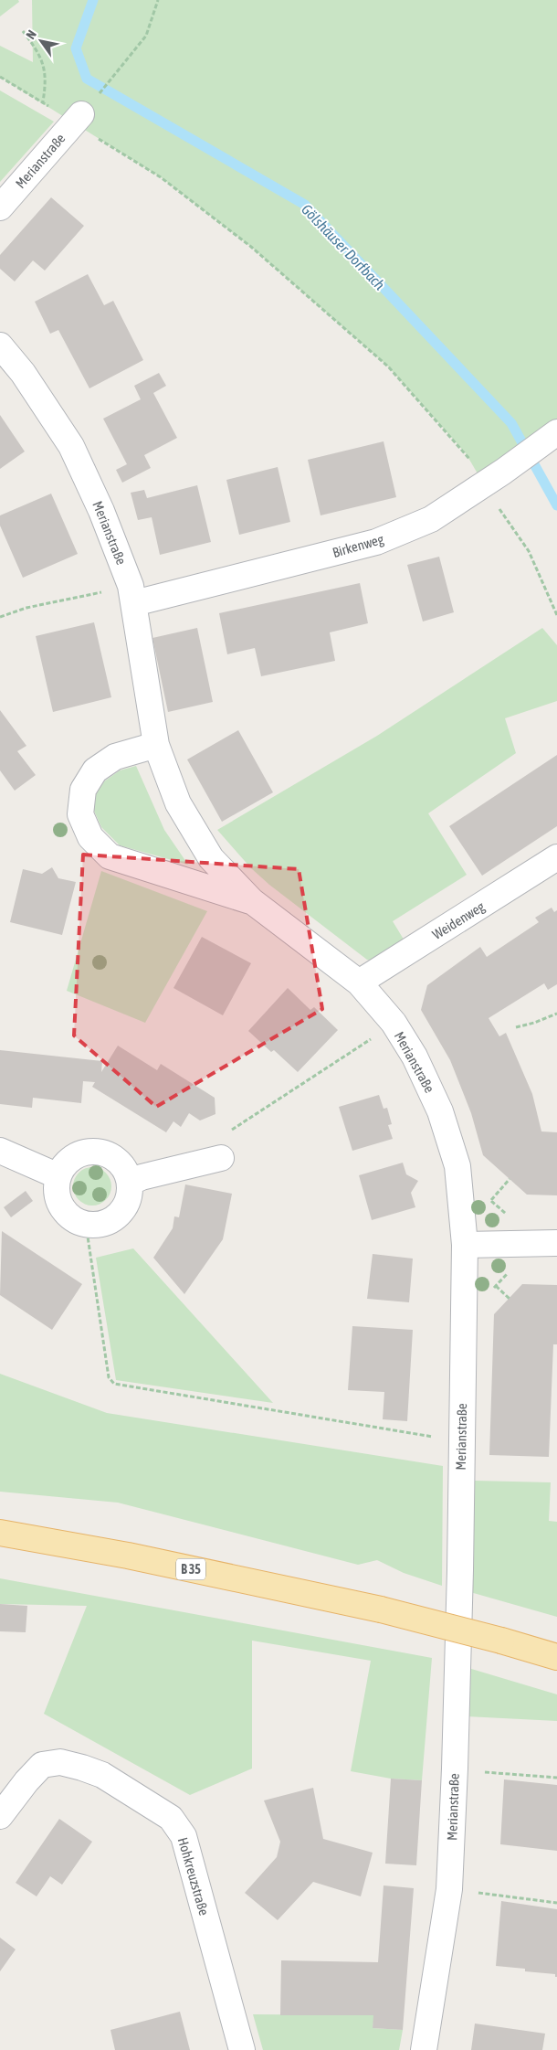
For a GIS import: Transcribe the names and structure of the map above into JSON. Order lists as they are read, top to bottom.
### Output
{
  "streets": {
    "main road": ["B 35"],
    "street": [
      "Merianstraße",
      "Birkenweg",
      "Weidenweg",
      "Hohkreuzstraße"
    ]
  },
  "crossings": [
    ["Merianstraße", "Birkenweg"],
    ["Merianstraße", "Weidenweg"]
  ],
  "water": ["Gölshäuser Dorfbach"],
  "north": "top left"
}
